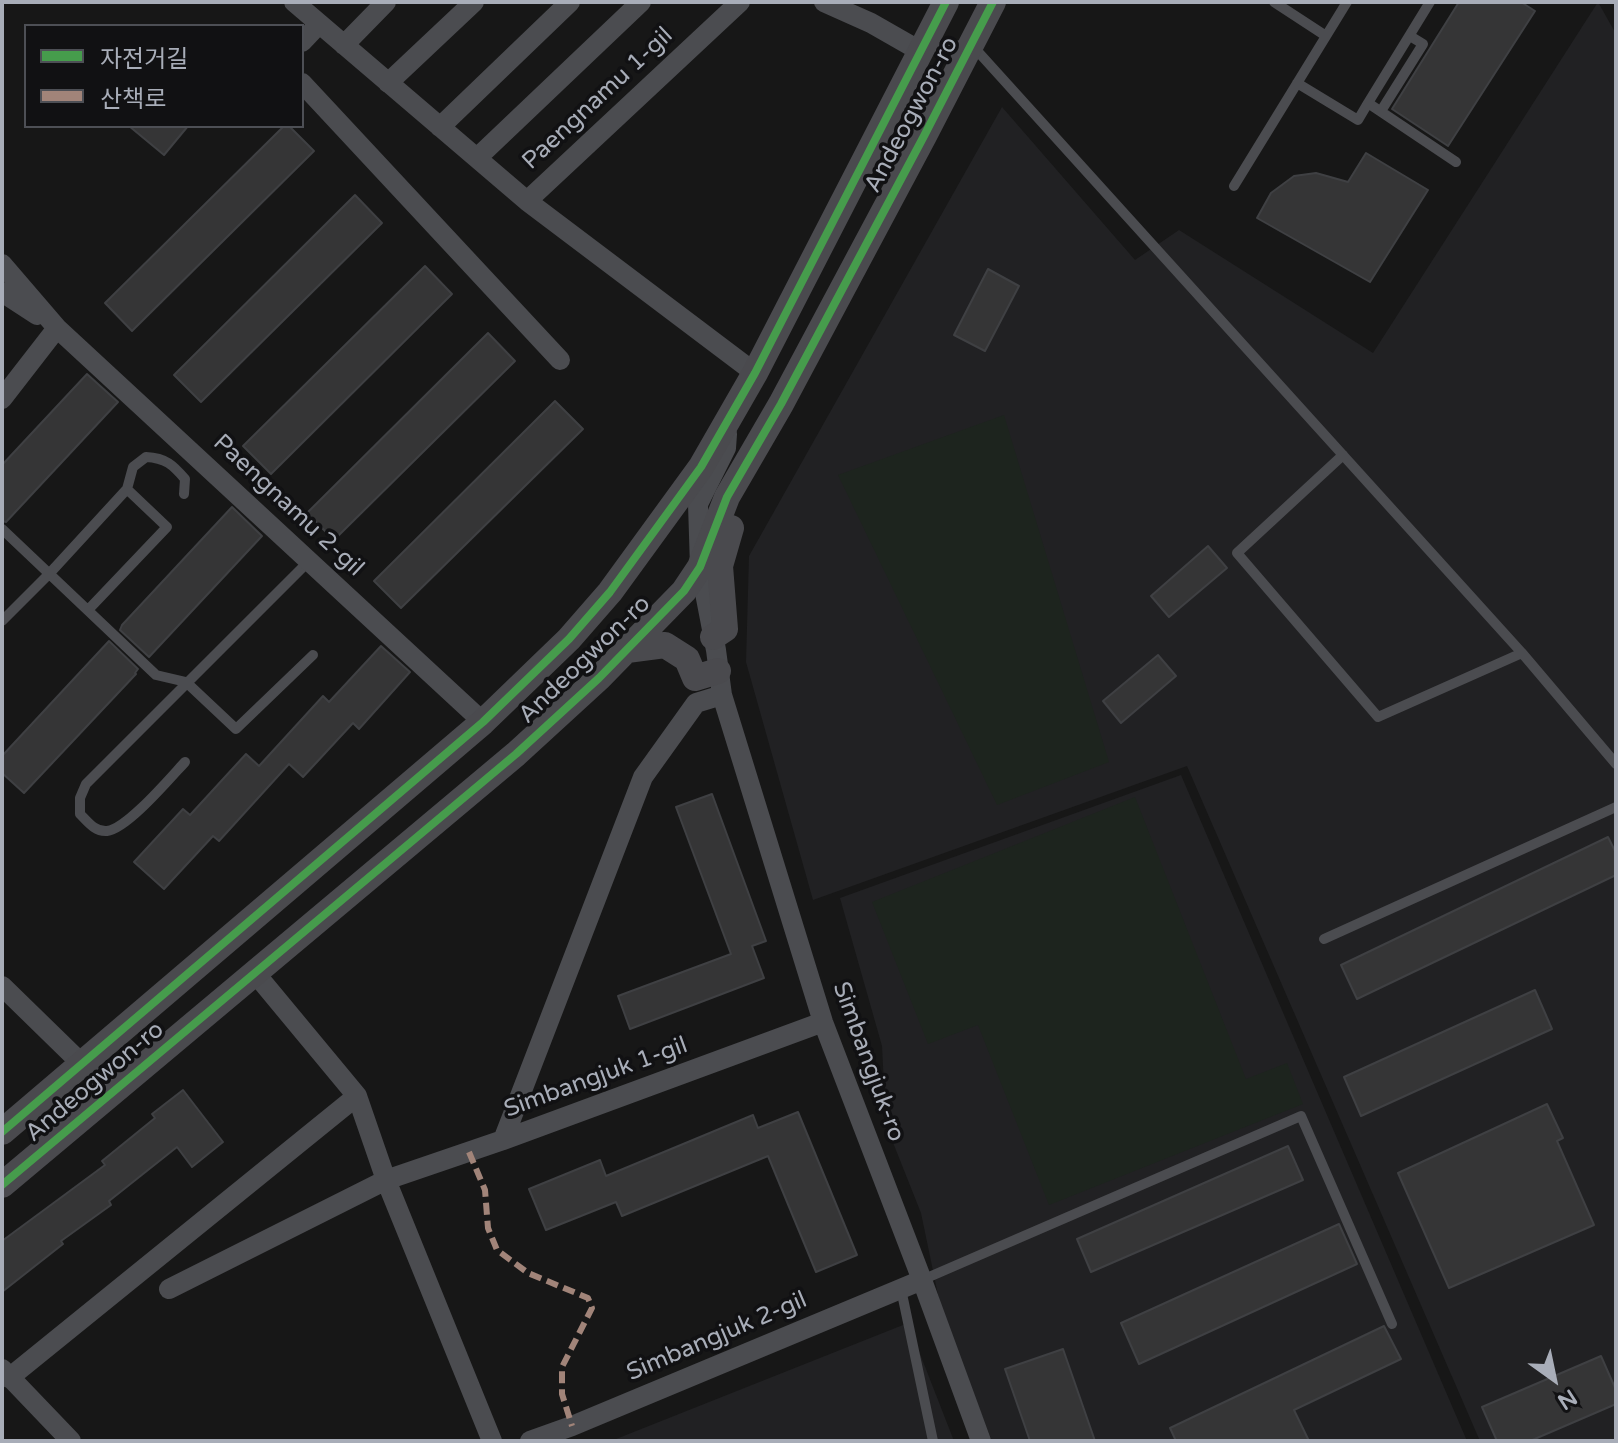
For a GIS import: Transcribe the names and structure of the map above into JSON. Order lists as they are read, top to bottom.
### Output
{
  "streets": {
    "street": [
      "Paengnamu 1-gil",
      "Andeogwon-ro",
      "Paengnamu 2-gil",
      "Simbangjuk-ro",
      "Simbangjuk 1-gil",
      "Simbangjuk 2-gil"
    ]
  },
  "crossings": [
    ["Paengnamu 1-gil", "Andeogwon-ro"],
    ["Andeogwon-ro", "Paengnamu 2-gil"],
    ["Andeogwon-ro", "Simbangjuk-ro"],
    ["Simbangjuk-ro", "Simbangjuk 1-gil"],
    ["Simbangjuk-ro", "Simbangjuk 2-gil"]
  ],
  "legend": ["자전거길", "산책로"],
  "north": "bottom right"
}
